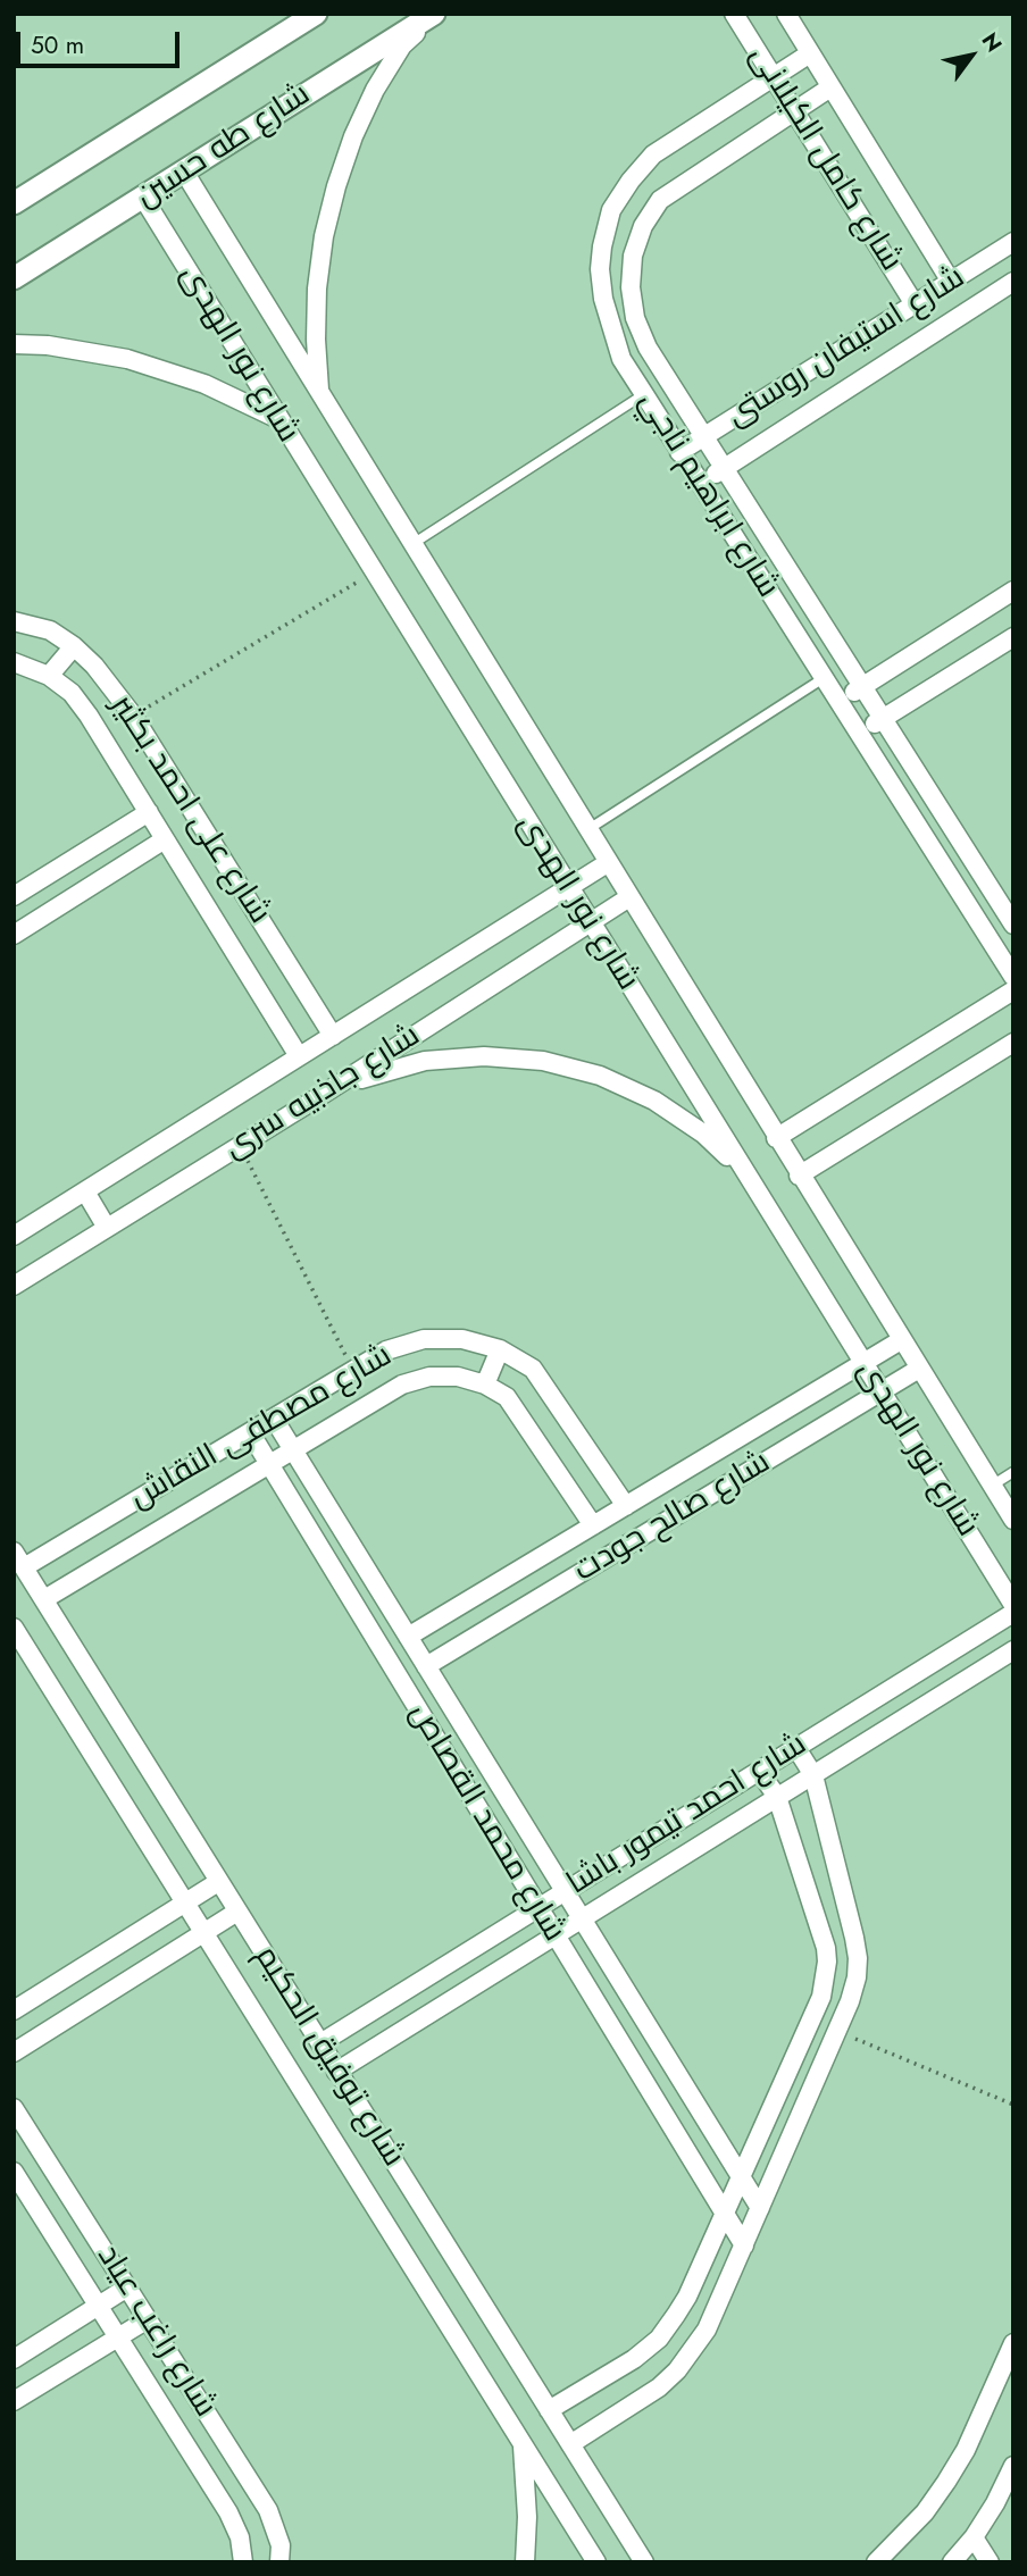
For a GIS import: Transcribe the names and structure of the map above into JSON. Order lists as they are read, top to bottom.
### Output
{
  "streets": {
    "street": [
      "شارع طه حسين",
      "شارع كامل الكيلانى",
      "شارع استيفان روستى",
      "شارع نور الهدى",
      "شارع ابراهيم ناجي",
      "شارع على احمد بكثير",
      "شارع جاذبيه سرى",
      "شارع مصطفى النقاش",
      "شارع صالح جودت",
      "شارع احمد تيمور باشا",
      "شارع محمد القصاص",
      "شارع توفيق الحكيم",
      "شارع راغب عياد"
    ]
  },
  "crossings": [
    ["شارع طه حسين", "شارع نور الهدى"],
    ["شارع كامل الكيلانى", "شارع استيفان روستى"],
    ["شارع كامل الكيلانى", "شارع ابراهيم ناجي"],
    ["شارع استيفان روستى", "شارع ابراهيم ناجي"],
    ["شارع نور الهدى", "شارع جاذبيه سرى"],
    ["شارع نور الهدى", "شارع صالح جودت"],
    ["شارع على احمد بكثير", "شارع جاذبيه سرى"],
    ["شارع مصطفى النقاش", "شارع صالح جودت"],
    ["شارع مصطفى النقاش", "شارع محمد القصاص"],
    ["شارع مصطفى النقاش", "شارع توفيق الحكيم"],
    ["شارع صالح جودت", "شارع محمد القصاص"],
    ["شارع احمد تيمور باشا", "شارع محمد القصاص"],
    ["شارع احمد تيمور باشا", "شارع توفيق الحكيم"]
  ],
  "scale_bar": "50 m",
  "north": "top right"
}
